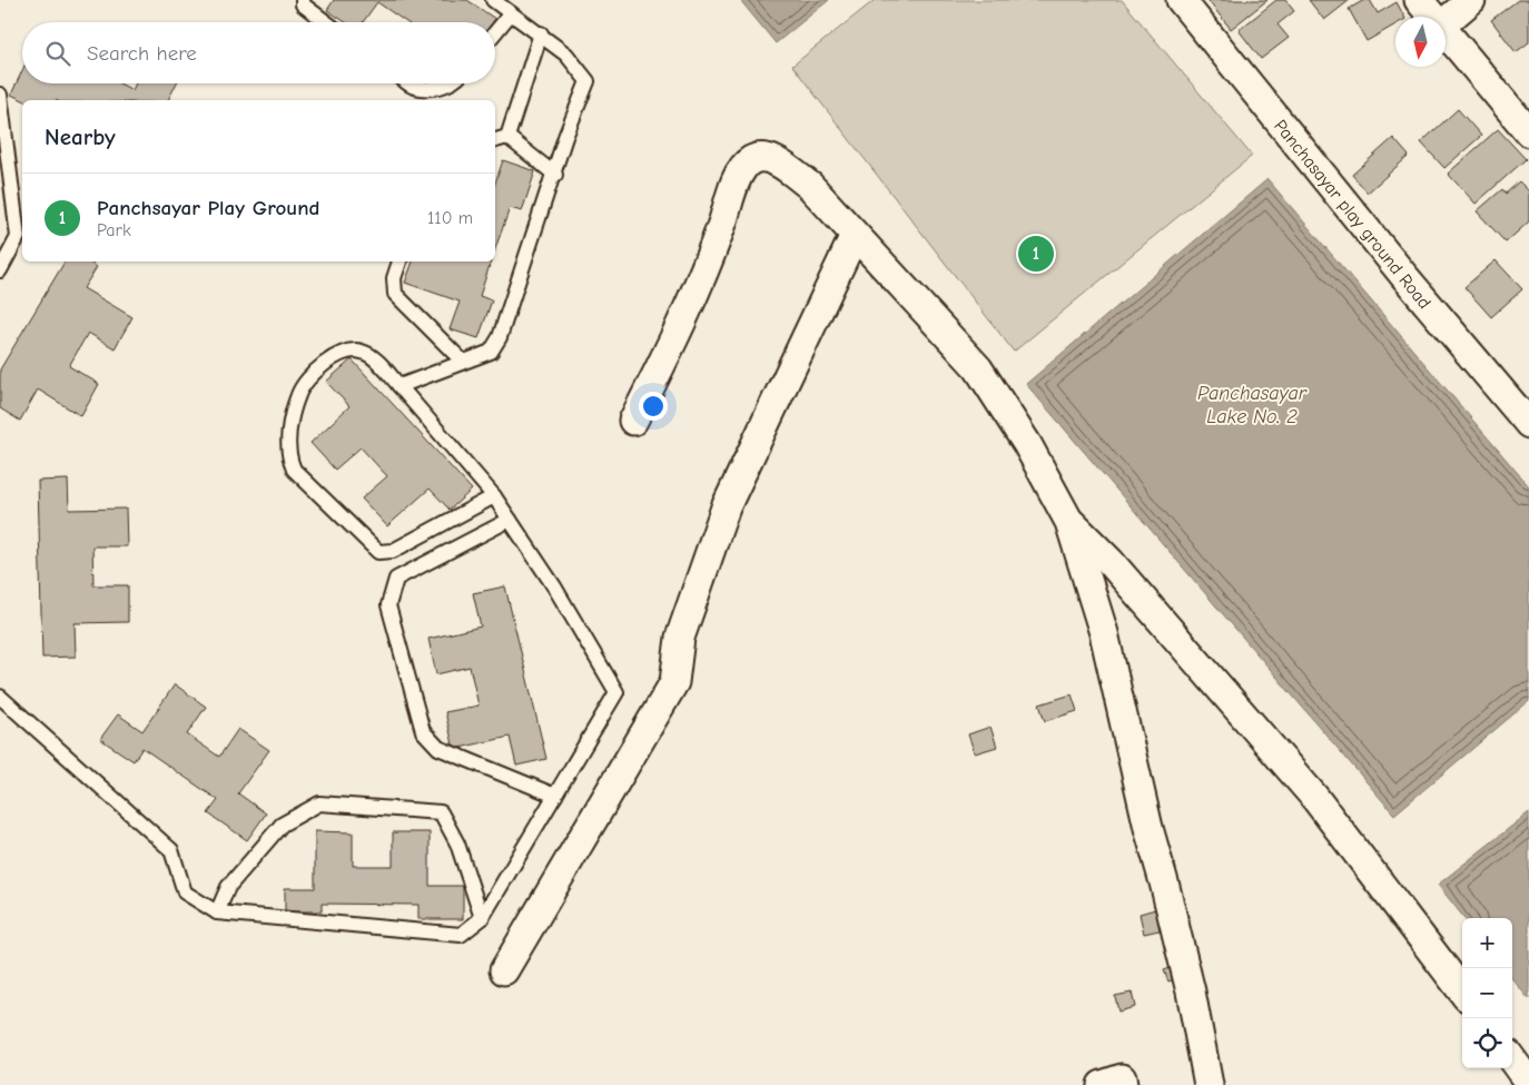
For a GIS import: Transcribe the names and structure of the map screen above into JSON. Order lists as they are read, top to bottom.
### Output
{
  "streets": {
    "street": ["Panchasayar play ground Road"]
  },
  "water": ["Panchasayar Lake No. 2"],
  "north": "bottom",
  "page": {
    "search": "Search here",
    "heading": "Nearby",
    "list": [
      {
        "mark": "1",
        "name": "Panchsayar Play Ground",
        "note": "Park",
        "value": "110 m"
      }
    ],
    "pins": "1",
    "map_buttons": ["+", "−"]
  }
}
